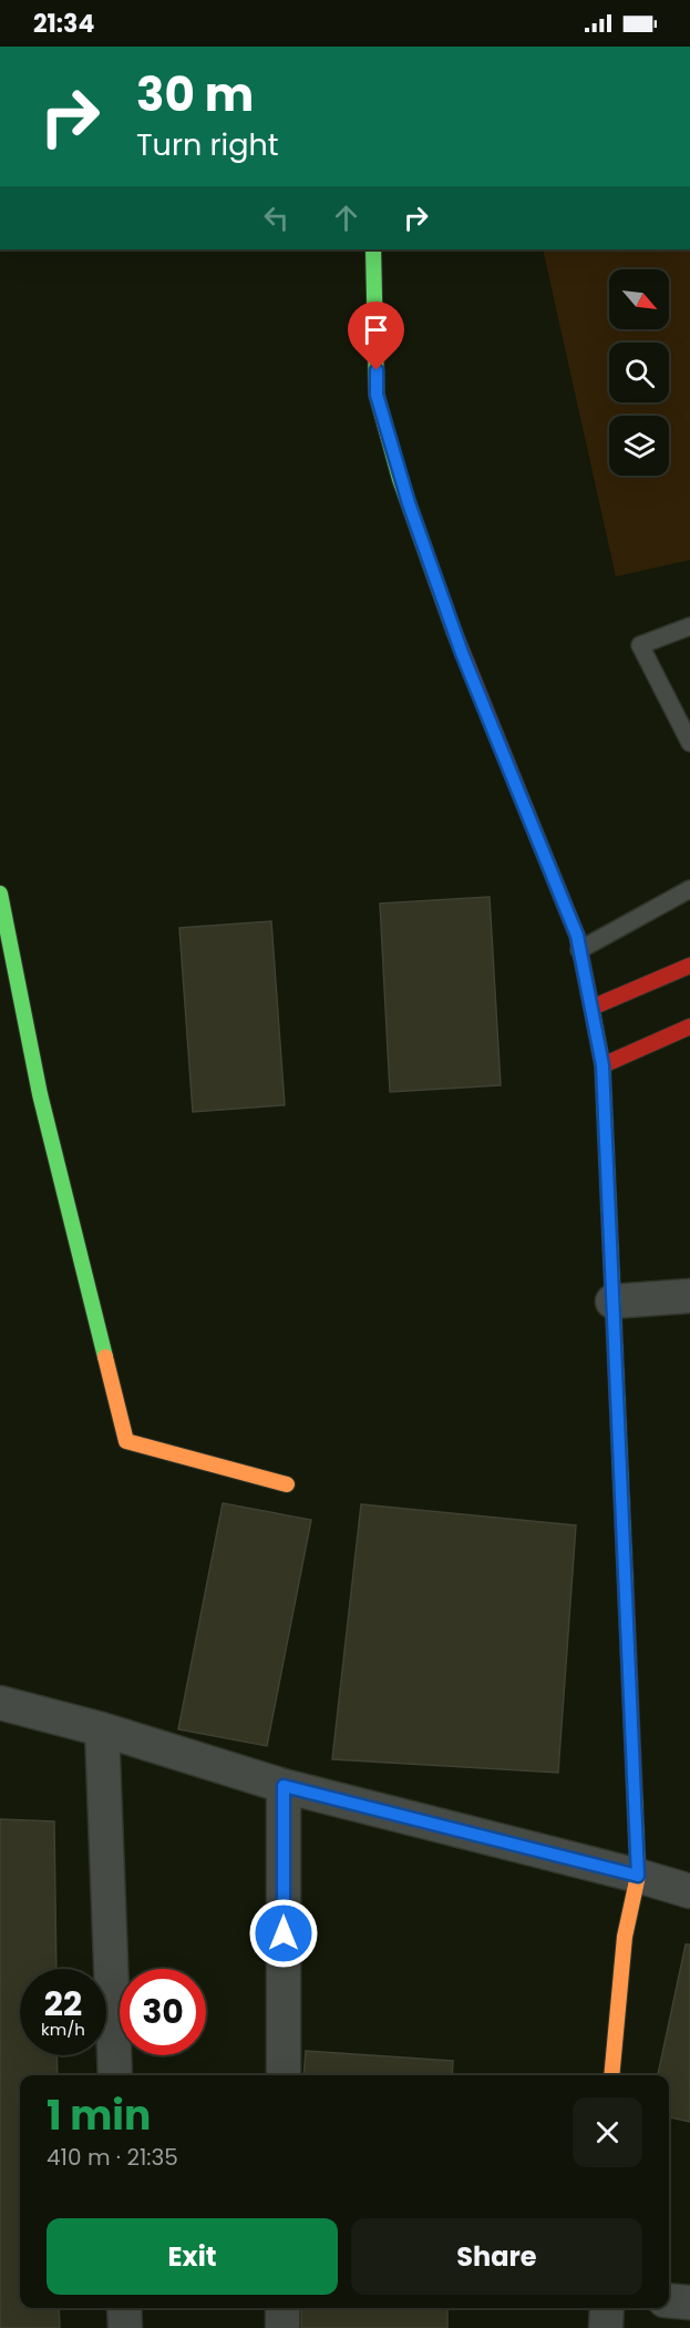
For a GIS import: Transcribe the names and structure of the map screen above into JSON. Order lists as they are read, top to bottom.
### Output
{
  "north": "bottom right",
  "page": {
    "status": "21:34",
    "turn": ["30 m", "Turn right"],
    "speed": "22 km/h",
    "limit": "30",
    "heading": ["1 min", "410 m · 21:35"],
    "buttons": ["Exit", "Share"]
  }
}
